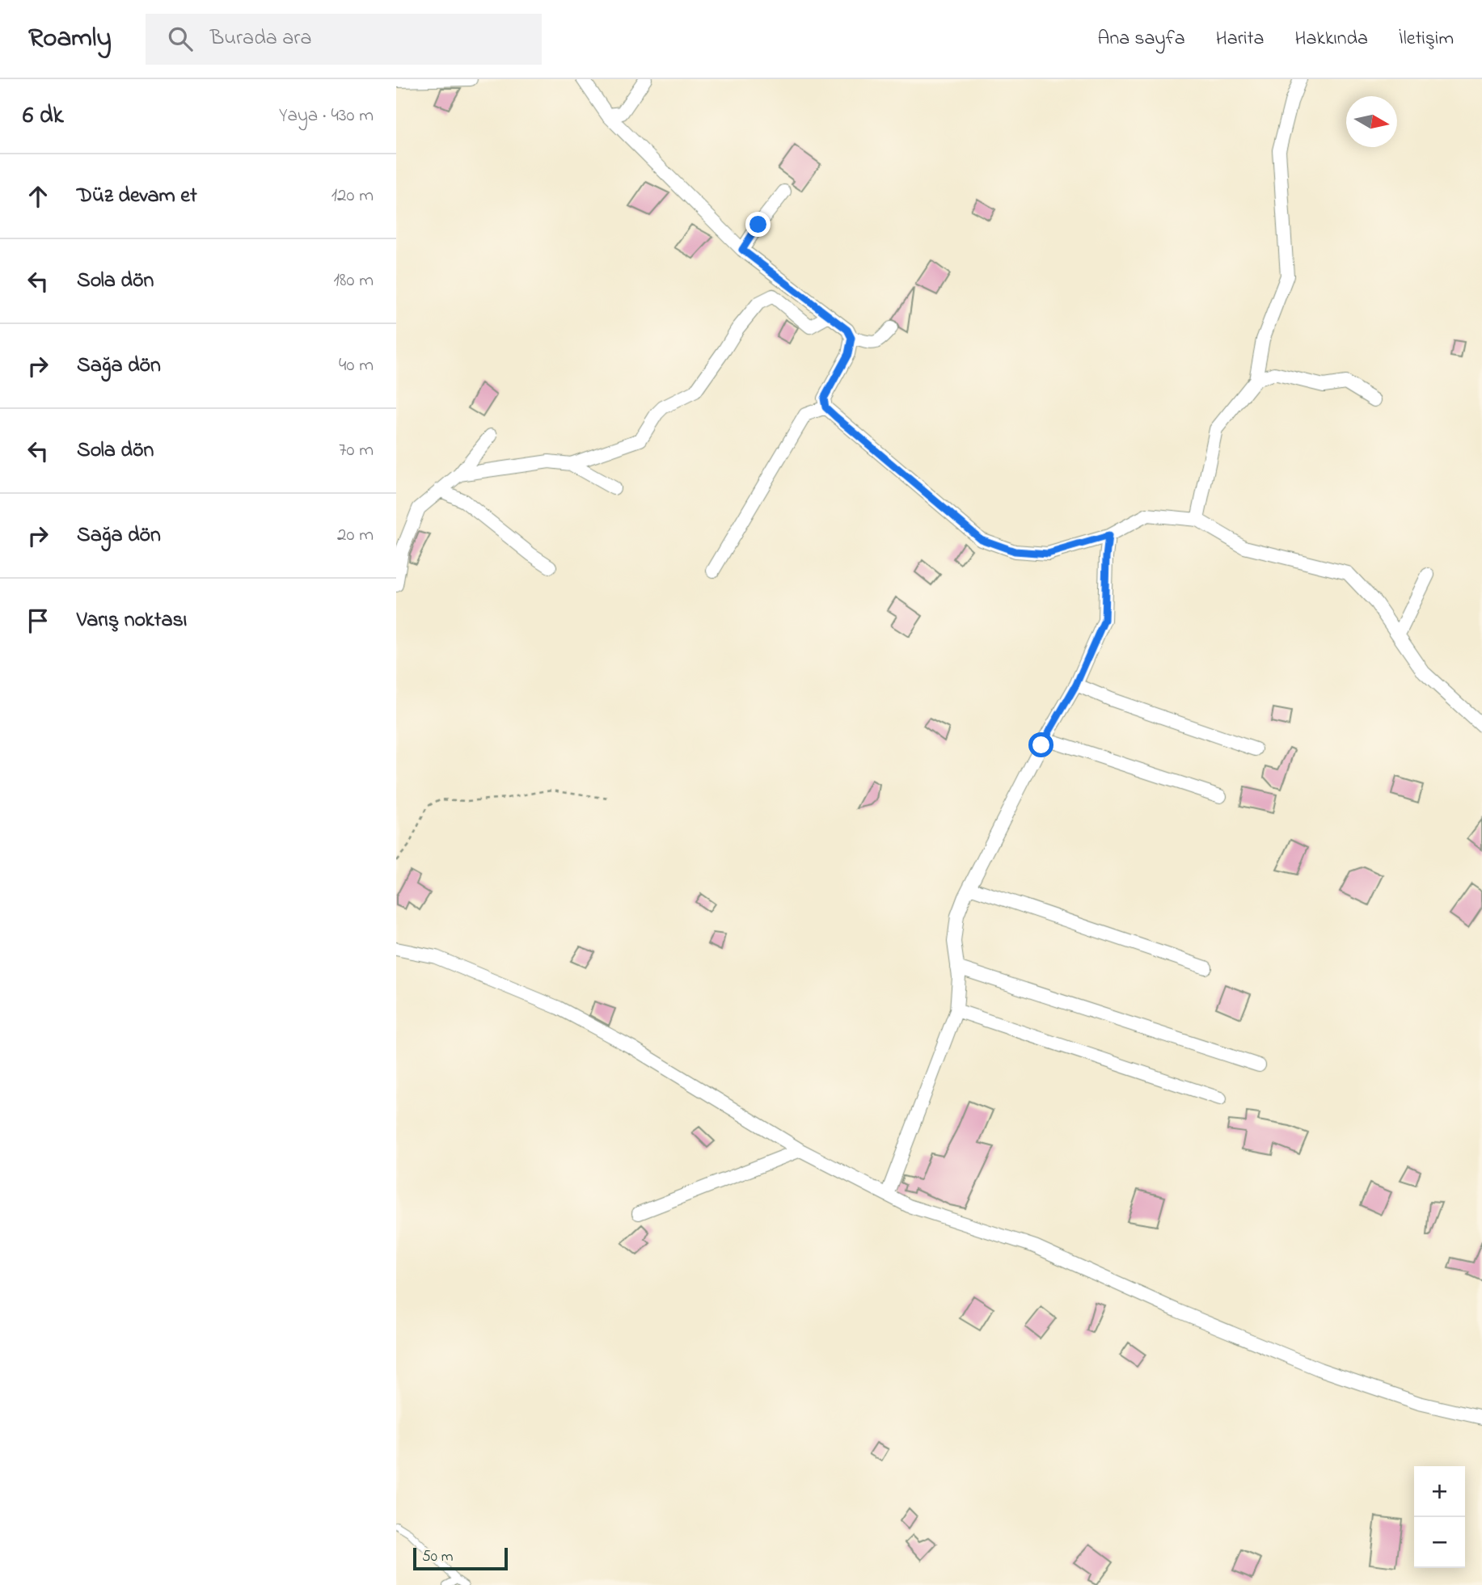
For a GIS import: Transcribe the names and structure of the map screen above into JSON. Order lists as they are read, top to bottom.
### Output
{
  "scale_bar": "50 m",
  "north": "right",
  "page": {
    "header": "Roamly",
    "search": "Burada ara",
    "nav": [
      "Ana sayfa",
      "Harita",
      "Hakkında",
      "İletişim"
    ],
    "heading": ["6 dk", "Yaya · 430 m"],
    "list": [
      ["Düz devam et", "120 m"],
      ["Sola dön", "180 m"],
      ["Sağa dön", "40 m"],
      ["Sola dön", "70 m"],
      ["Sağa dön", "20 m"],
      "Varış noktası"
    ],
    "map_buttons": ["+", "−"],
    "scale": "50 m"
  }
}
